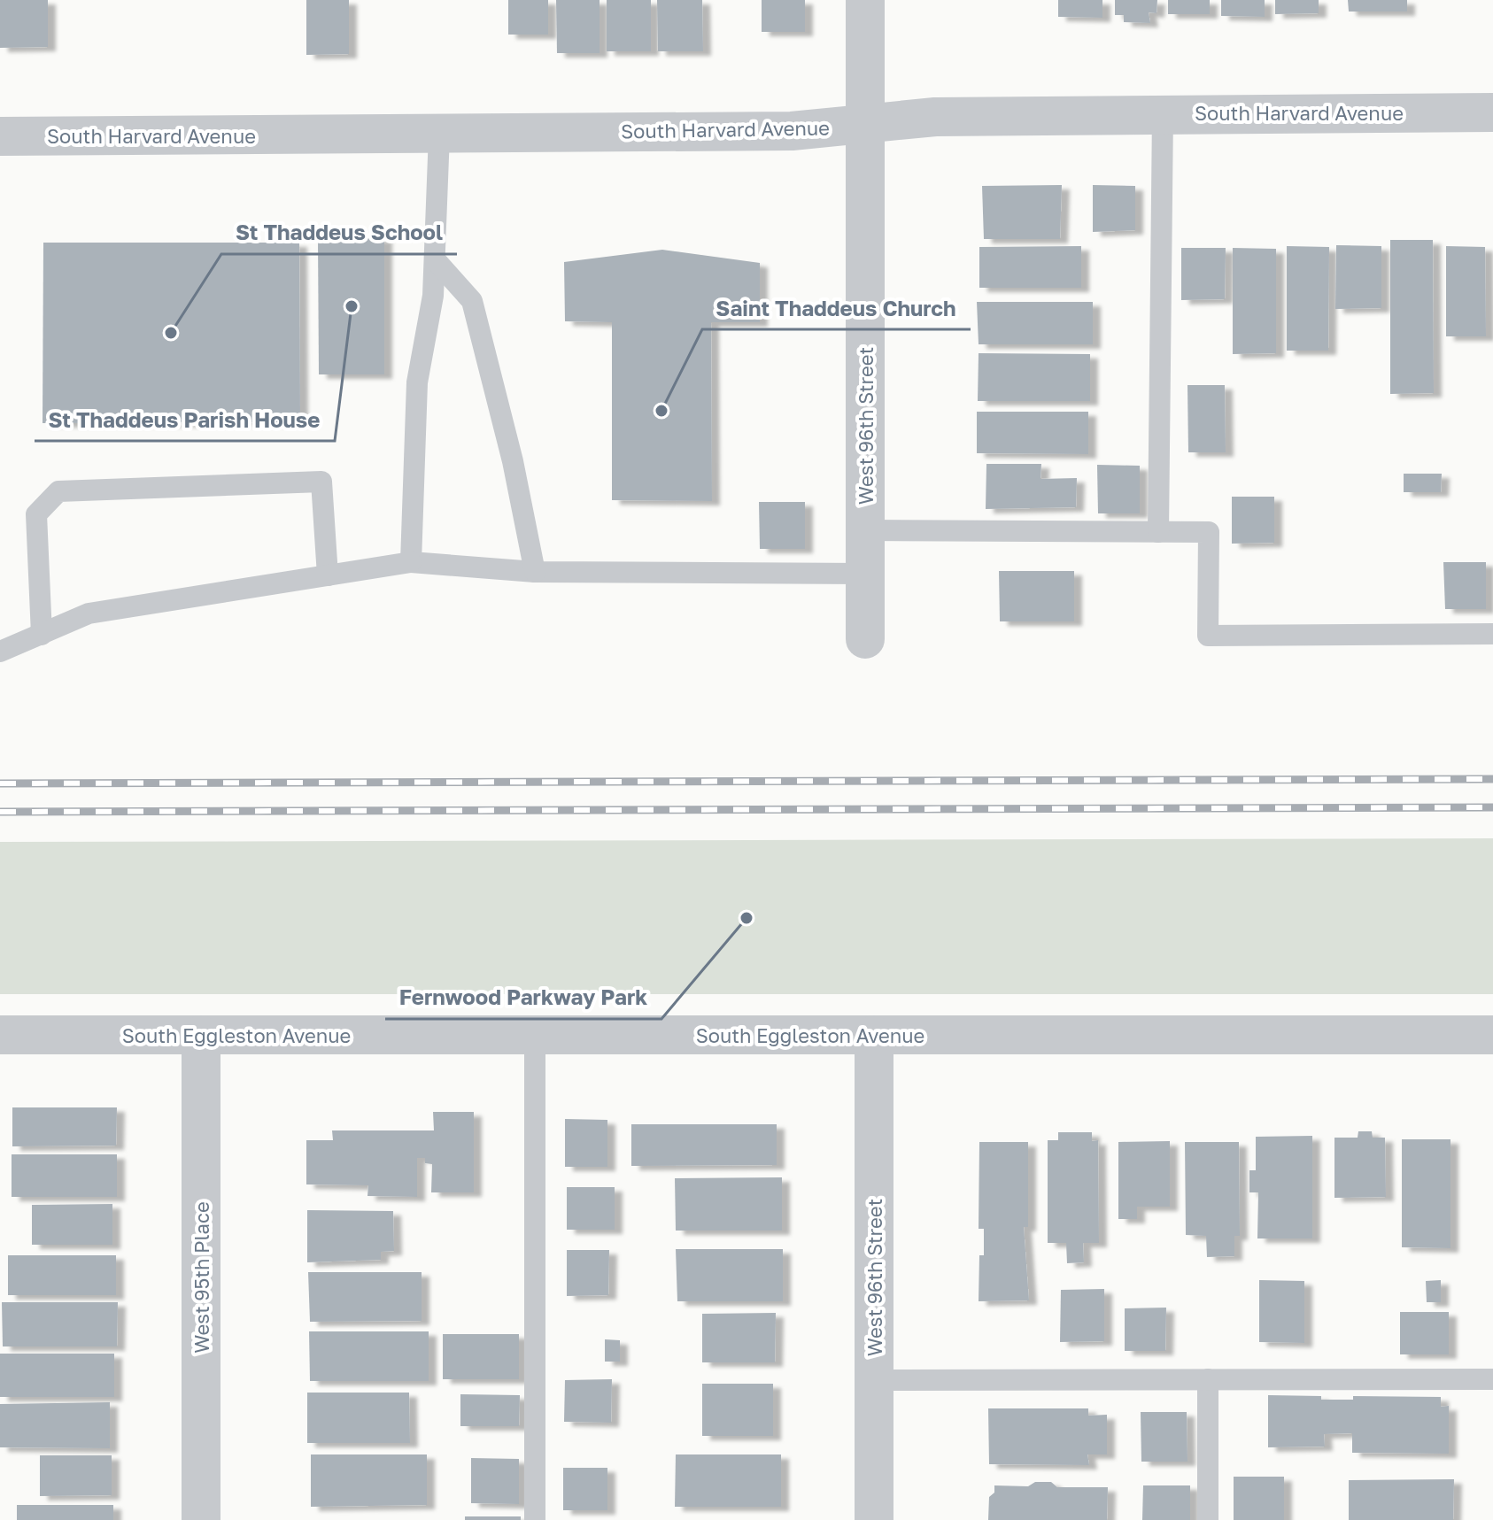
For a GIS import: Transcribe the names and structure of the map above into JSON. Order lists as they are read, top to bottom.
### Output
{
  "streets": {
    "street": [
      "South Harvard Avenue",
      "West 96th Street",
      "South Eggleston Avenue",
      "West 95th Place"
    ]
  },
  "crossings": [
    ["South Harvard Avenue", "West 96th Street"],
    ["West 96th Street", "South Eggleston Avenue"],
    ["South Eggleston Avenue", "West 95th Place"]
  ],
  "places": [
    "St Thaddeus Parish House",
    "St Thaddeus School",
    "Saint Thaddeus Church",
    "Fernwood Parkway Park"
  ]
}
